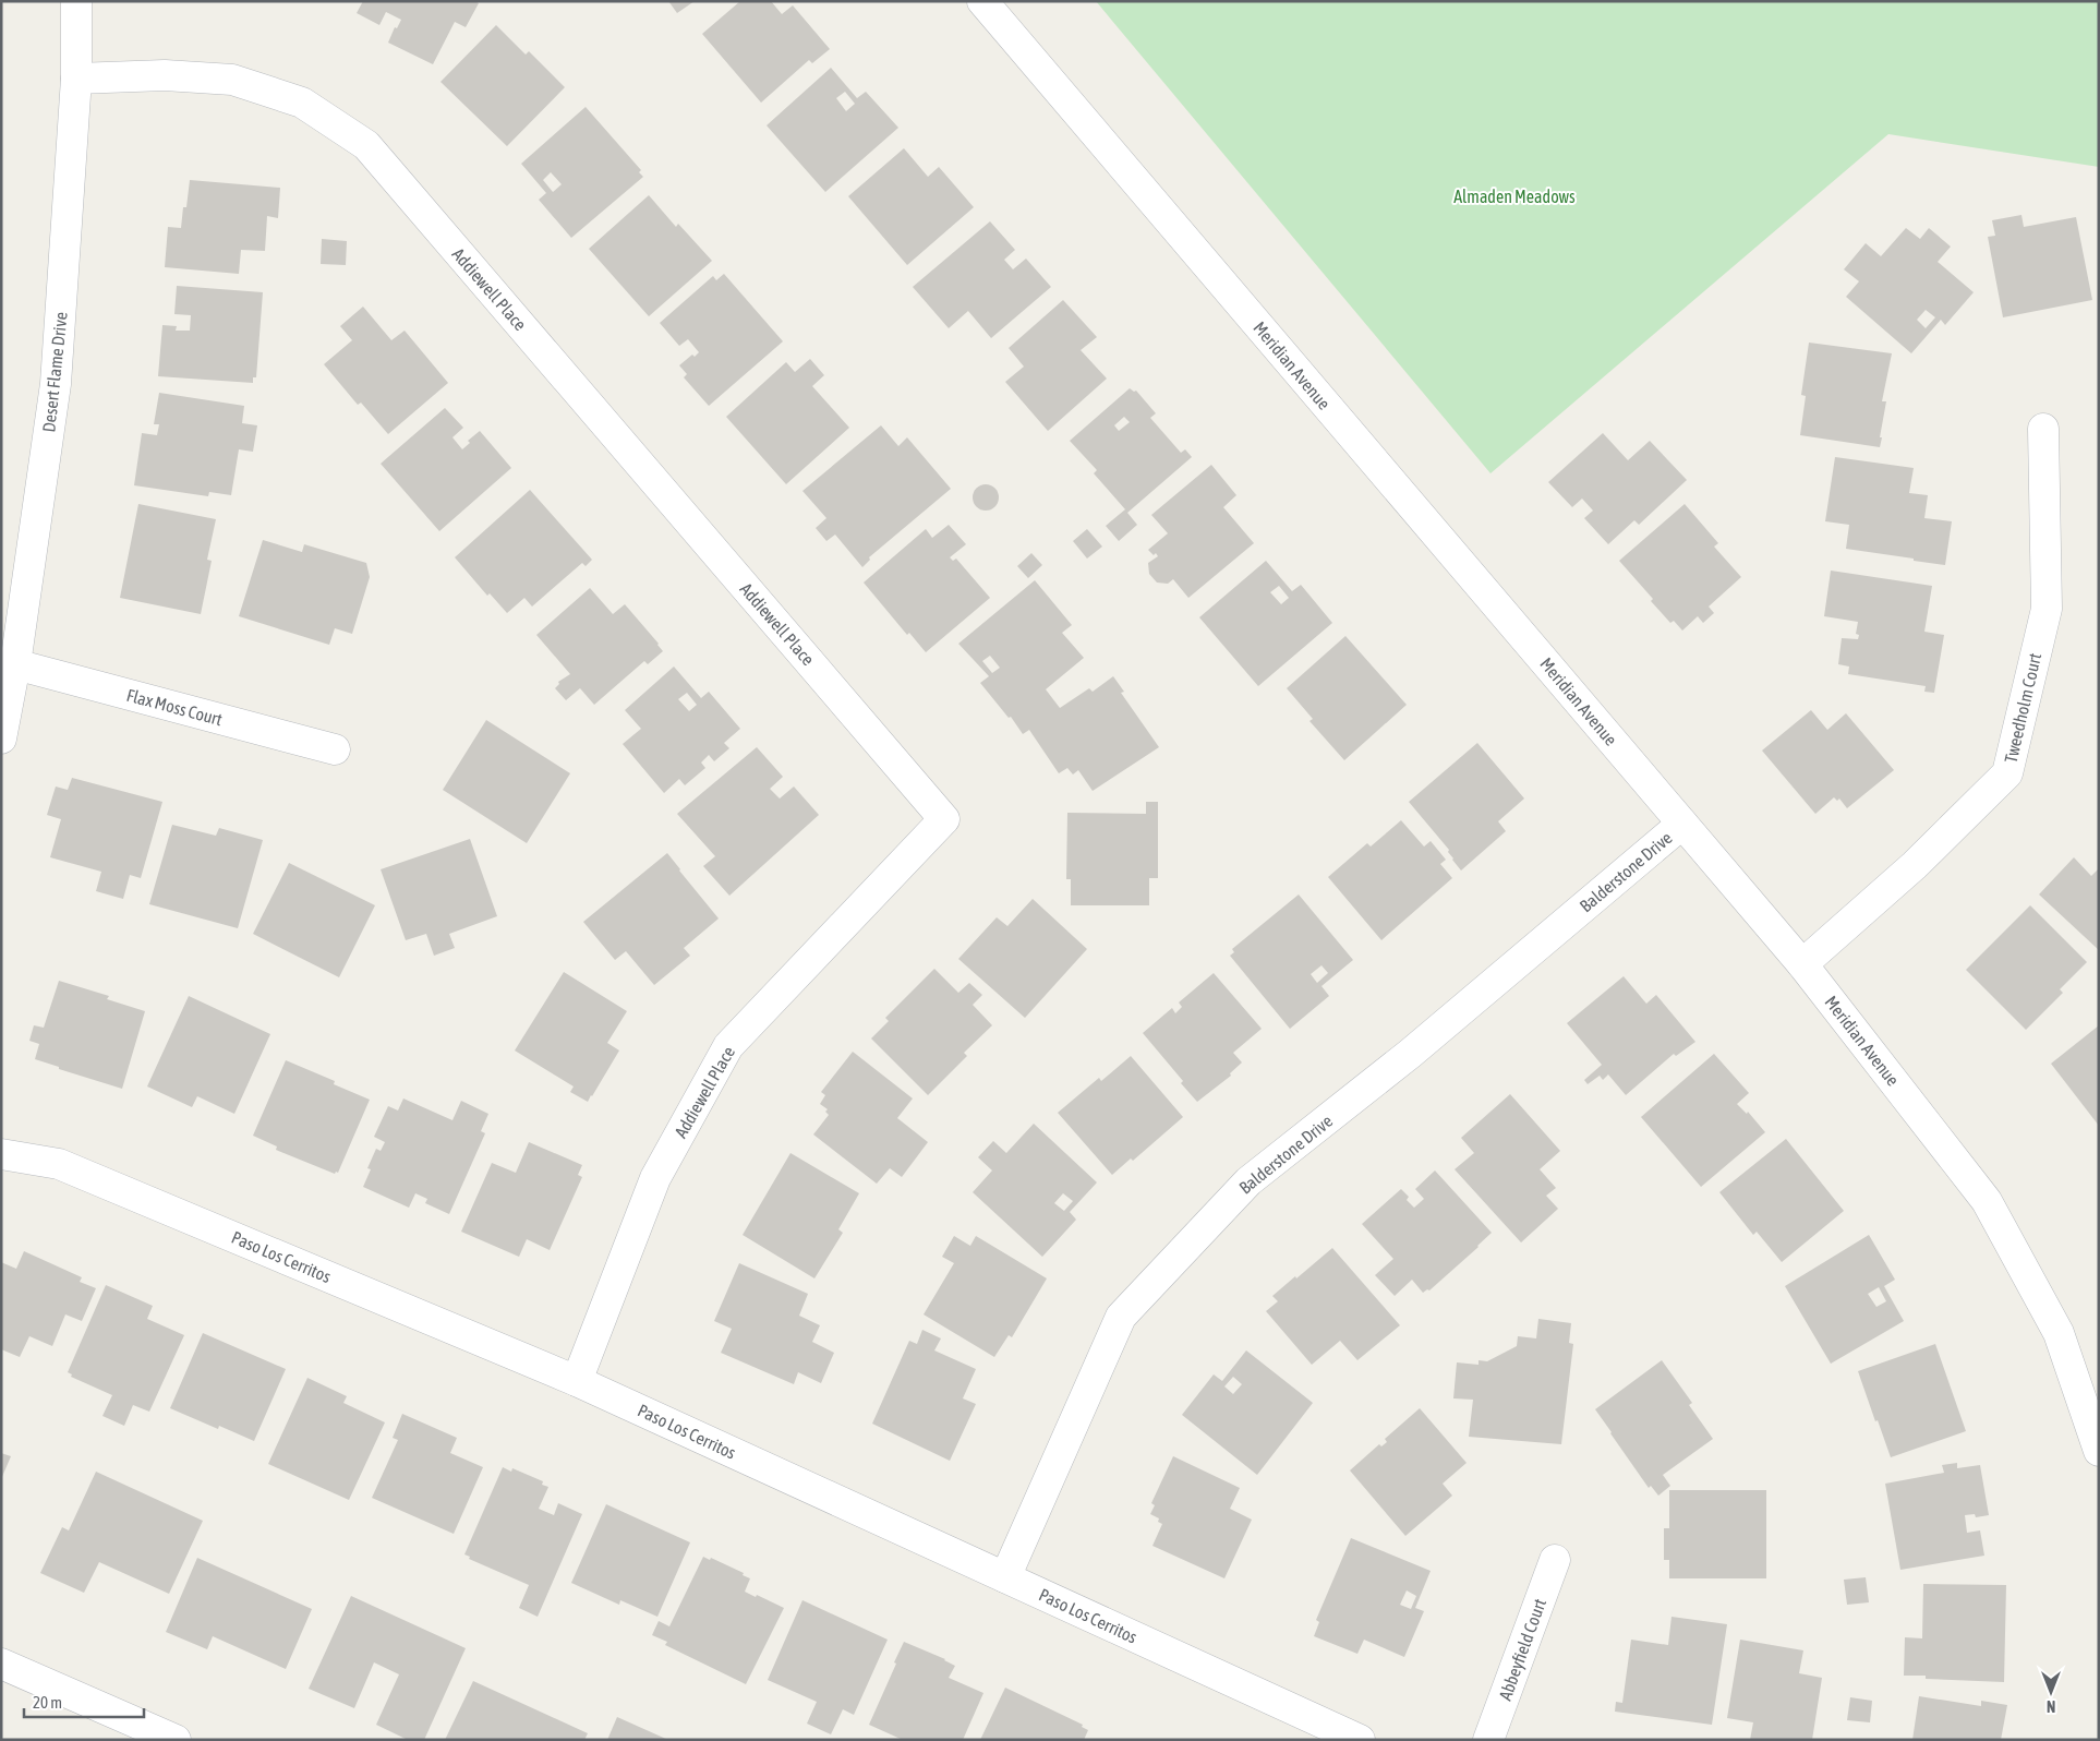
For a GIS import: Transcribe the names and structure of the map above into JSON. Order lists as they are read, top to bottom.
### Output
{
  "streets": {
    "street": [
      "Addiewell Place",
      "Meridian Avenue",
      "Desert Flame Drive",
      "Flax Moss Court",
      "Tweedholm Court",
      "Balderstone Drive",
      "Paso Los Cerritos",
      "Abbeyfield Court"
    ]
  },
  "crossings": [
    ["Addiewell Place", "Desert Flame Drive"],
    ["Addiewell Place", "Paso Los Cerritos"],
    ["Meridian Avenue", "Tweedholm Court"],
    ["Meridian Avenue", "Balderstone Drive"],
    ["Desert Flame Drive", "Flax Moss Court"],
    ["Balderstone Drive", "Paso Los Cerritos"]
  ],
  "parks": ["Almaden Meadows"],
  "scale_bar": "20 m",
  "north": "bottom"
}
